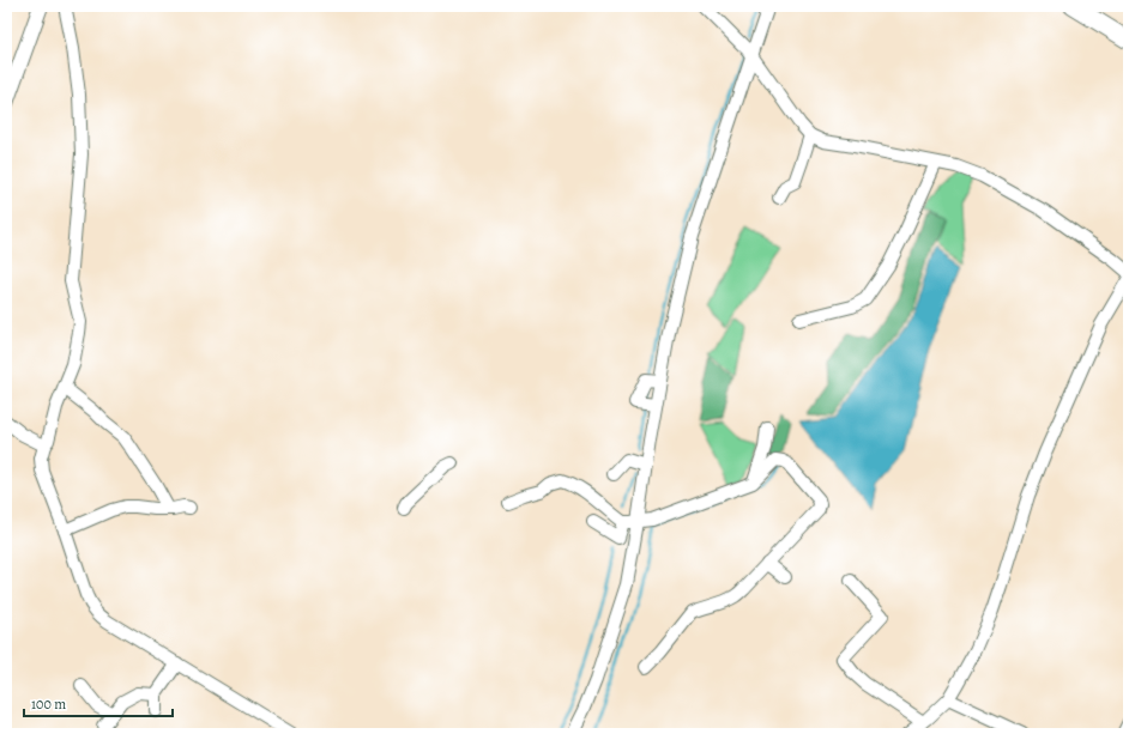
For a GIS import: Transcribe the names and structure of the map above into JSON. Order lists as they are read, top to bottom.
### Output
{
  "scale_bar": "100 m"
}
